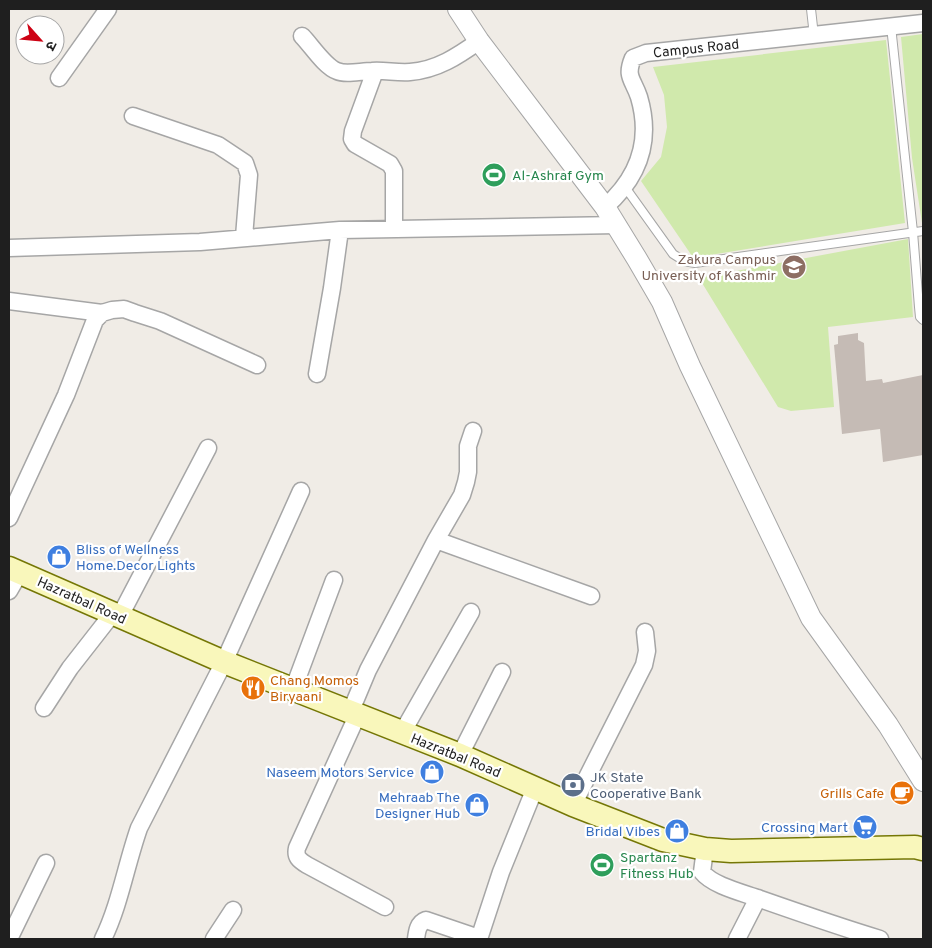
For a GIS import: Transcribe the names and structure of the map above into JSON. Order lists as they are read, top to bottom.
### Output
{
  "streets": {
    "main road": ["Hazratbal Road"],
    "street": ["Campus Road"]
  },
  "places": {
    "sports": ["Al-Ashraf Gym", "Spartanz Fitness Hub"],
    "school or university": ["Zakura Campus University of Kashmir"],
    "shop": [
      "Bliss of Wellness Home.Decor Lights",
      "Naseem Motors Service",
      "Mehraab The Designer Hub",
      "Bridal Vibes"
    ],
    "restaurant": ["Chang Momos Biryaani"],
    "bank": ["JK State Cooperative Bank"],
    "cafe": ["Grills Cafe"],
    "supermarket": ["Crossing Mart"]
  },
  "north": "bottom right"
}
